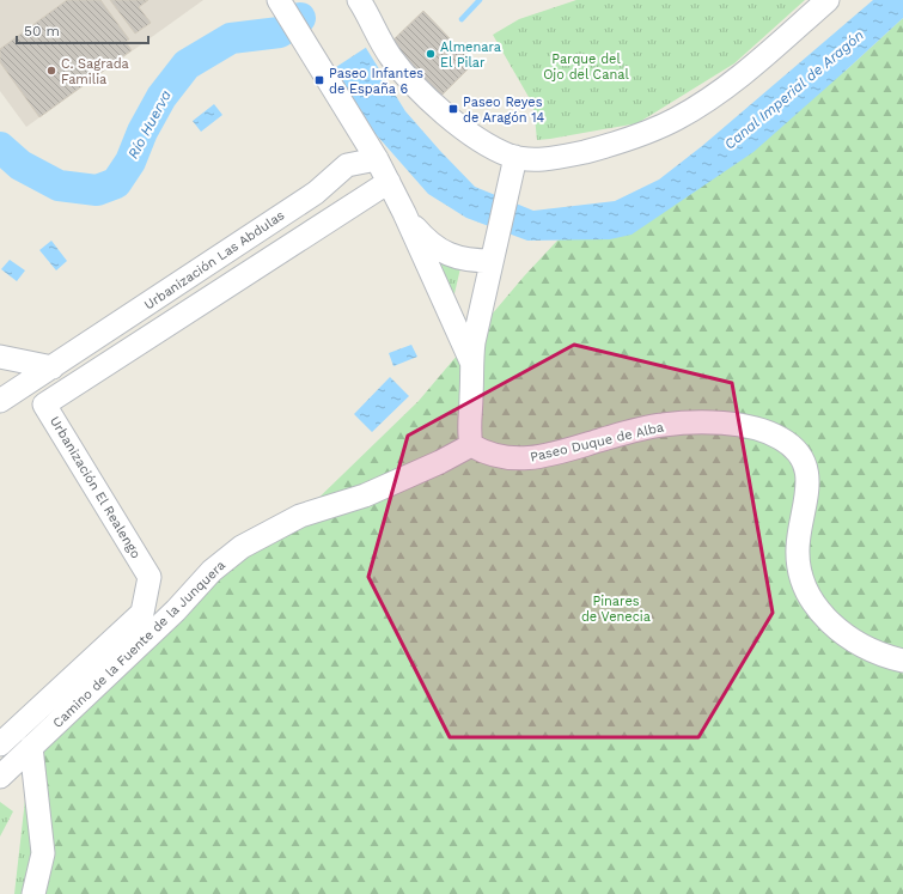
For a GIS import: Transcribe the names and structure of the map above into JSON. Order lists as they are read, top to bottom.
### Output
{
  "streets": {
    "street": [
      "Urbanización Las Abdulas",
      "Paseo Duque de Alba",
      "Urbanización El Realengo",
      "Camino de la Fuente de la Junquera"
    ]
  },
  "crossings": [
    ["Paseo Duque de Alba", "Camino de la Fuente de la Junquera"]
  ],
  "water": ["Canal Imperial de Aragón", "Río Huerva"],
  "parks": ["Parque del Ojo del Canal", "Pinares de Venecia"],
  "places": {
    "other": ["Almenara El Pilar", "C. Sagrada Familia"],
    "transit": ["Paseo Infantes de España 6", "Paseo Reyes de Aragón 14"]
  },
  "scale_bar": "50 m"
}
